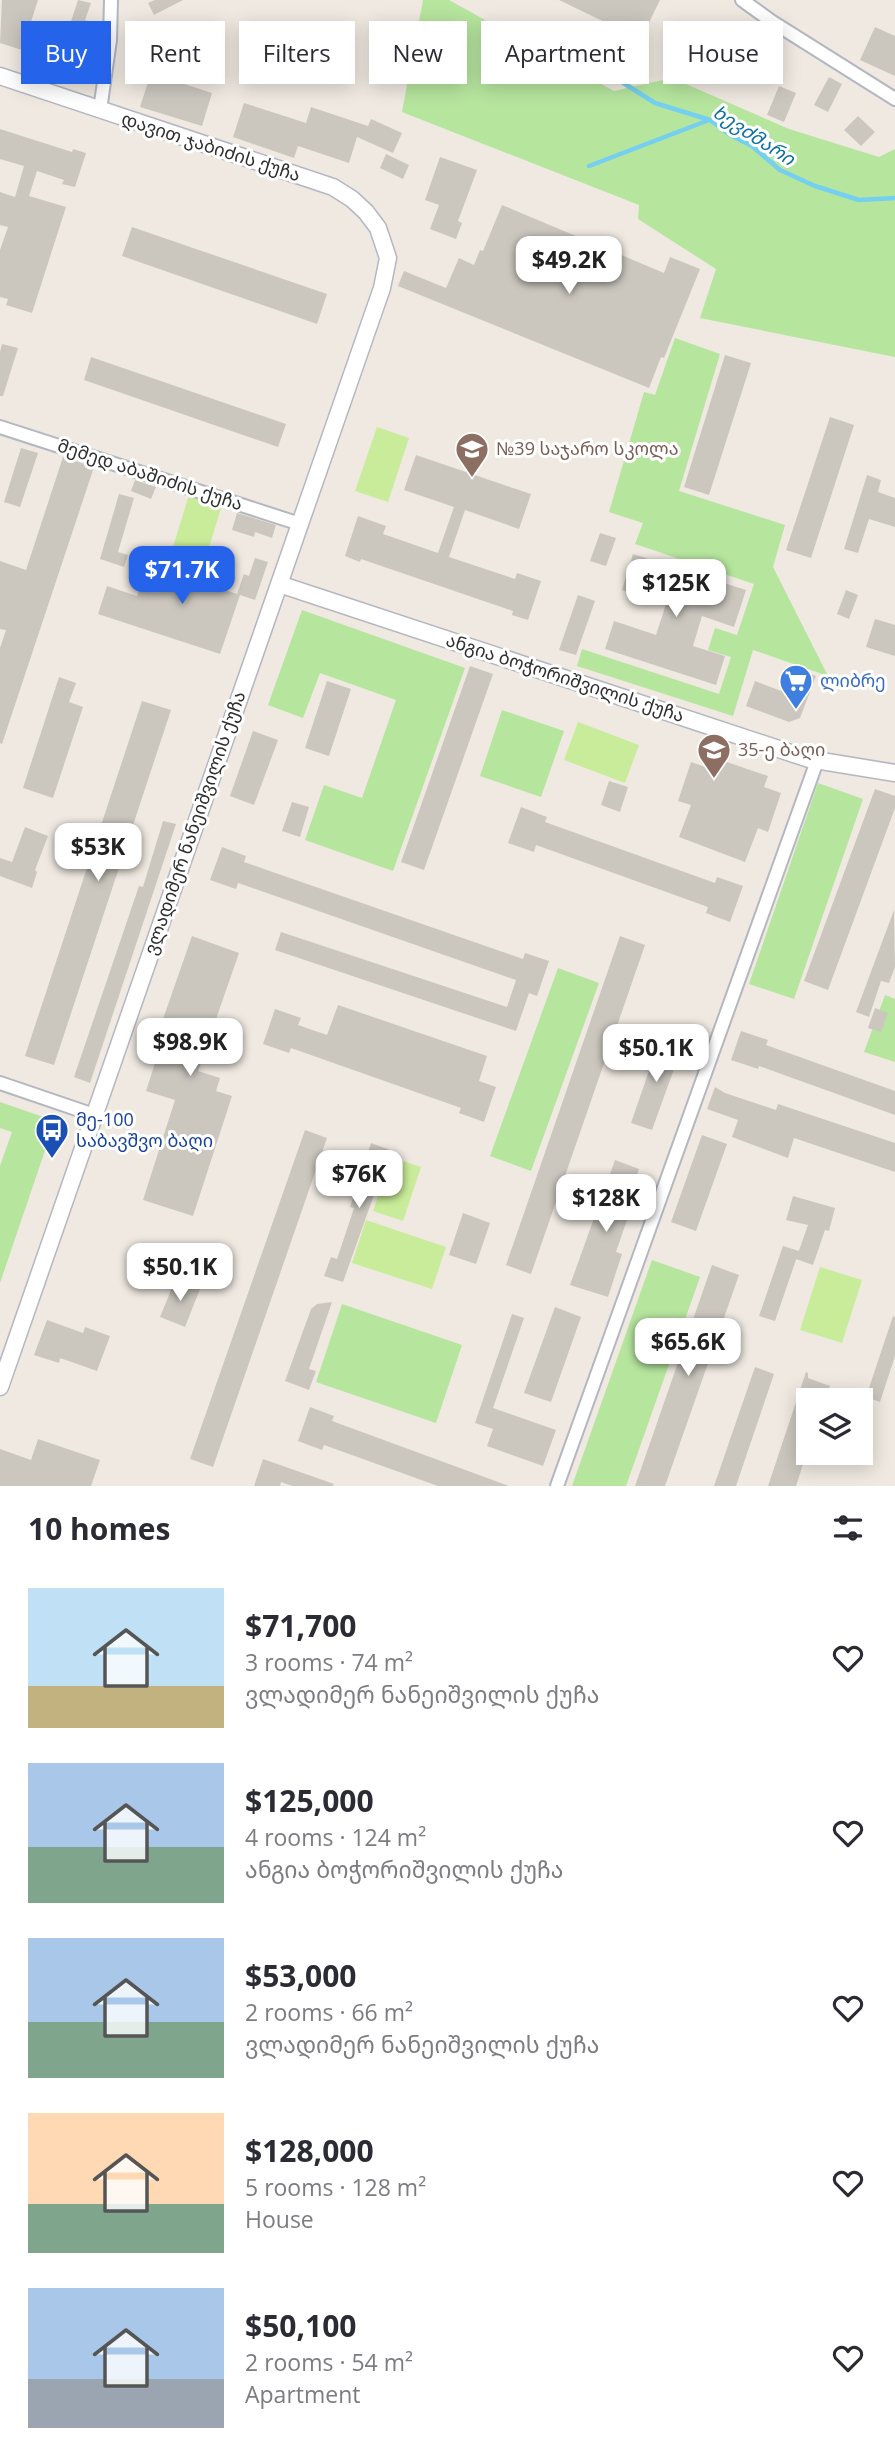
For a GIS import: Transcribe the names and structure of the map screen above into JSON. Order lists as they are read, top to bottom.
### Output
{
  "streets": {
    "street": [
      "დავით ჯაბიძის ქუჩა",
      "მემედ აბაშიძის ქუჩა",
      "ანგია ბოჭორიშვილის ქუჩა",
      "ვლადიმერ ნანეიშვილის ქუჩა"
    ]
  },
  "crossings": [
    ["დავით ჯაბიძის ქუჩა", "ვლადიმერ ნანეიშვილის ქუჩა"],
    ["მემედ აბაშიძის ქუჩა", "ვლადიმერ ნანეიშვილის ქუჩა"],
    ["ანგია ბოჭორიშვილის ქუჩა", "ვლადიმერ ნანეიშვილის ქუჩა"]
  ],
  "water": ["ხევძმარი"],
  "places": {
    "school or university": ["№39 საჯარო სკოლა", "35-ე ბაღი"],
    "supermarket": ["ლიბრე"],
    "bus stop": ["მე-100 საბავშვო ბაღი"]
  },
  "page": {
    "chip": [
      "Buy",
      "Rent",
      "Filters",
      "New",
      "Apartment",
      "House"
    ],
    "price": [
      "$49.2K",
      "$71.7K",
      "$125K",
      "$53K",
      "$98.9K",
      "$50.1K",
      "$76K",
      "$128K",
      "$50.1K",
      "$65.6K"
    ],
    "heading": "10 homes",
    "list": [
      {
        "name": "$71,700",
        "note": "3 rooms · 74 m² · ვლადიმერ ნანეიშვილის ქუჩა"
      },
      {
        "name": "$125,000",
        "note": "4 rooms · 124 m² · ანგია ბოჭორიშვილის ქუჩა"
      },
      {
        "name": "$53,000",
        "note": "2 rooms · 66 m² · ვლადიმერ ნანეიშვილის ქუჩა"
      },
      {
        "name": "$128,000",
        "note": "5 rooms · 128 m² · House"
      },
      {
        "name": "$50,100",
        "note": "2 rooms · 54 m² · Apartment"
      }
    ]
  }
}
